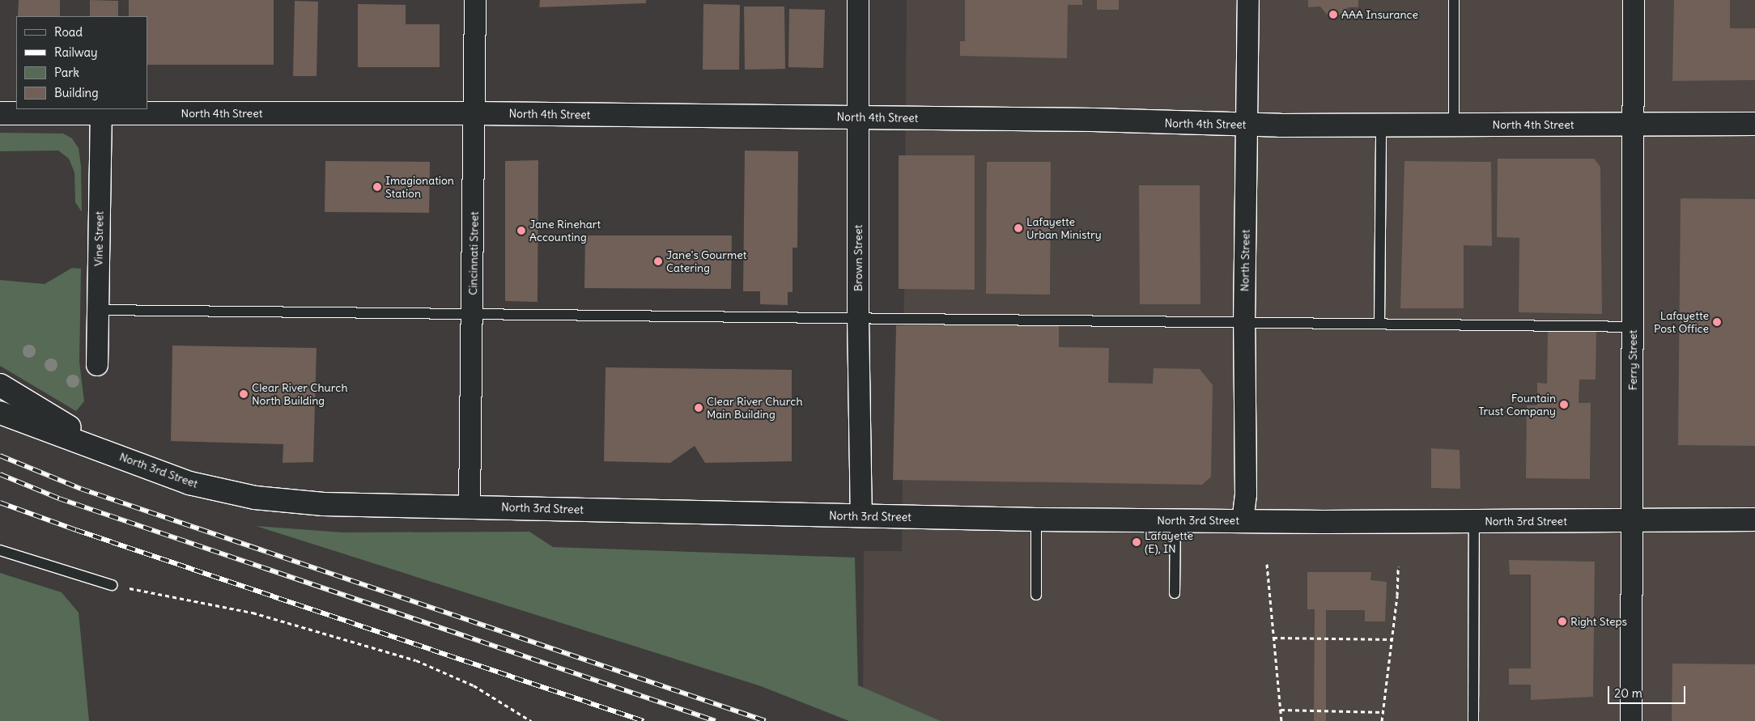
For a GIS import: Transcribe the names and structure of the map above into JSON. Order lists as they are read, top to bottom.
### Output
{
  "streets": {
    "street": [
      "North 4th Street",
      "Vine Street",
      "Cincinnati Street",
      "Brown Street",
      "North Street",
      "Ferry Street",
      "North 3rd Street"
    ]
  },
  "crossings": [
    ["North 4th Street", "Vine Street"],
    ["North 4th Street", "Cincinnati Street"],
    ["North 4th Street", "Brown Street"],
    ["North 4th Street", "North Street"],
    ["North 4th Street", "Ferry Street"],
    ["Cincinnati Street", "North 3rd Street"],
    ["Brown Street", "North 3rd Street"],
    ["North Street", "North 3rd Street"],
    ["Ferry Street", "North 3rd Street"]
  ],
  "places": [
    "AAA Insurance",
    "Imagionation Station",
    "Lafayette Urban Ministry",
    "Jane Rinehart Accounting",
    "Jane's Gourmet Catering",
    "Lafayette Post Office",
    "Clear River Church North Building",
    "Fountain Trust Company",
    "Clear River Church Main Building",
    "Lafayette (E), IN",
    "Right Steps"
  ],
  "legend": [
    "Road",
    "Railway",
    "Park",
    "Building"
  ],
  "scale_bar": "20 m"
}
